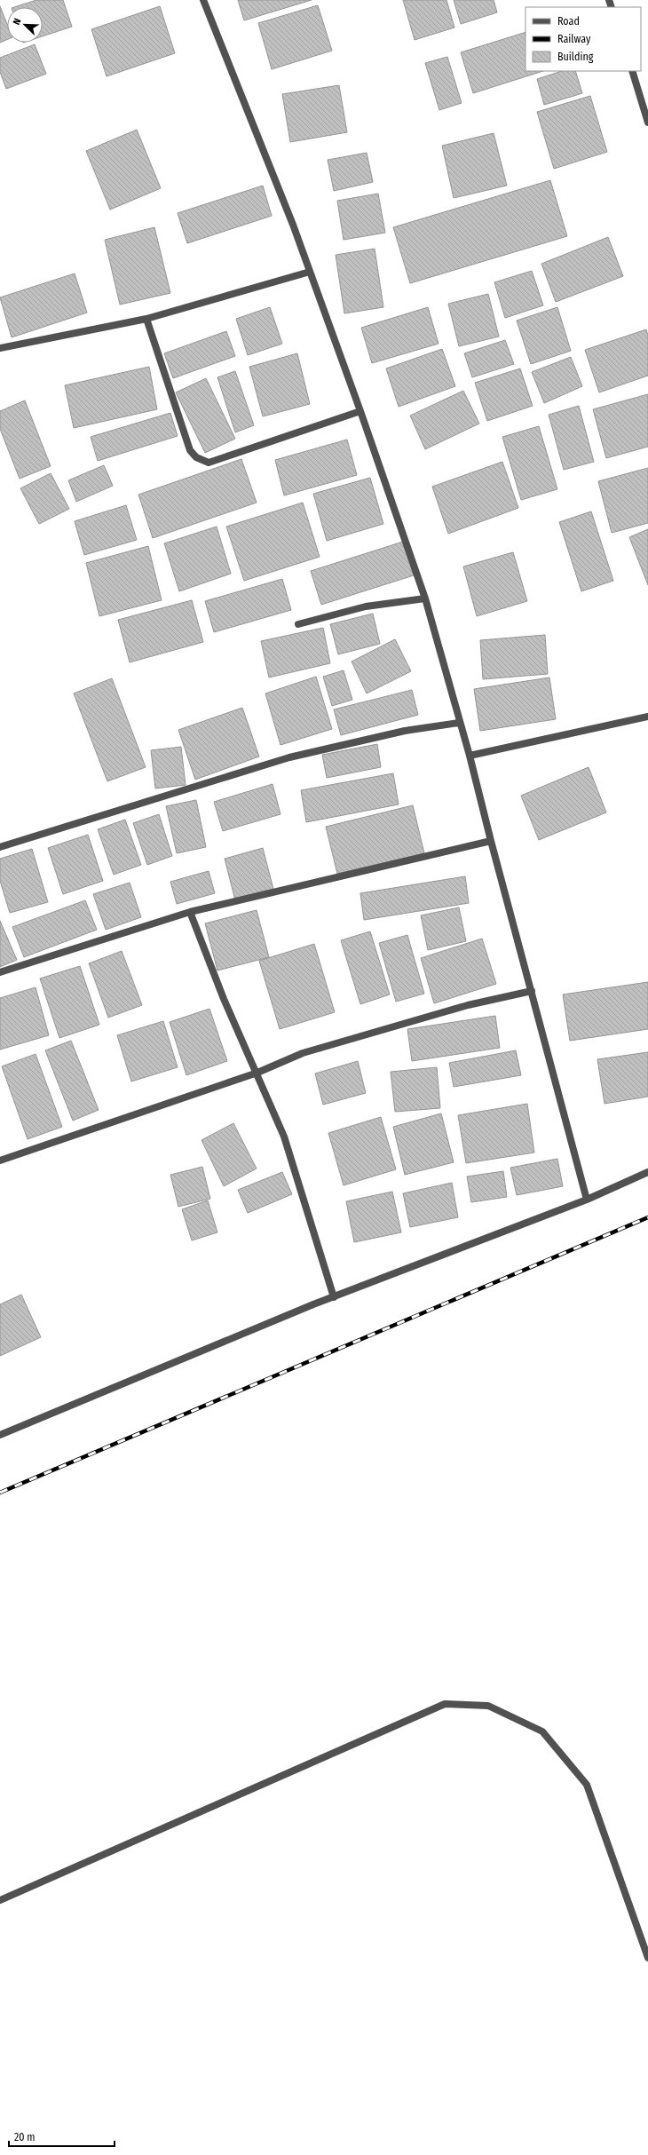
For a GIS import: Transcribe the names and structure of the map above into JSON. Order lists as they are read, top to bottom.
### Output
{
  "legend": ["Road", "Railway", "Building"],
  "scale_bar": "20 m",
  "north": "top left"
}
